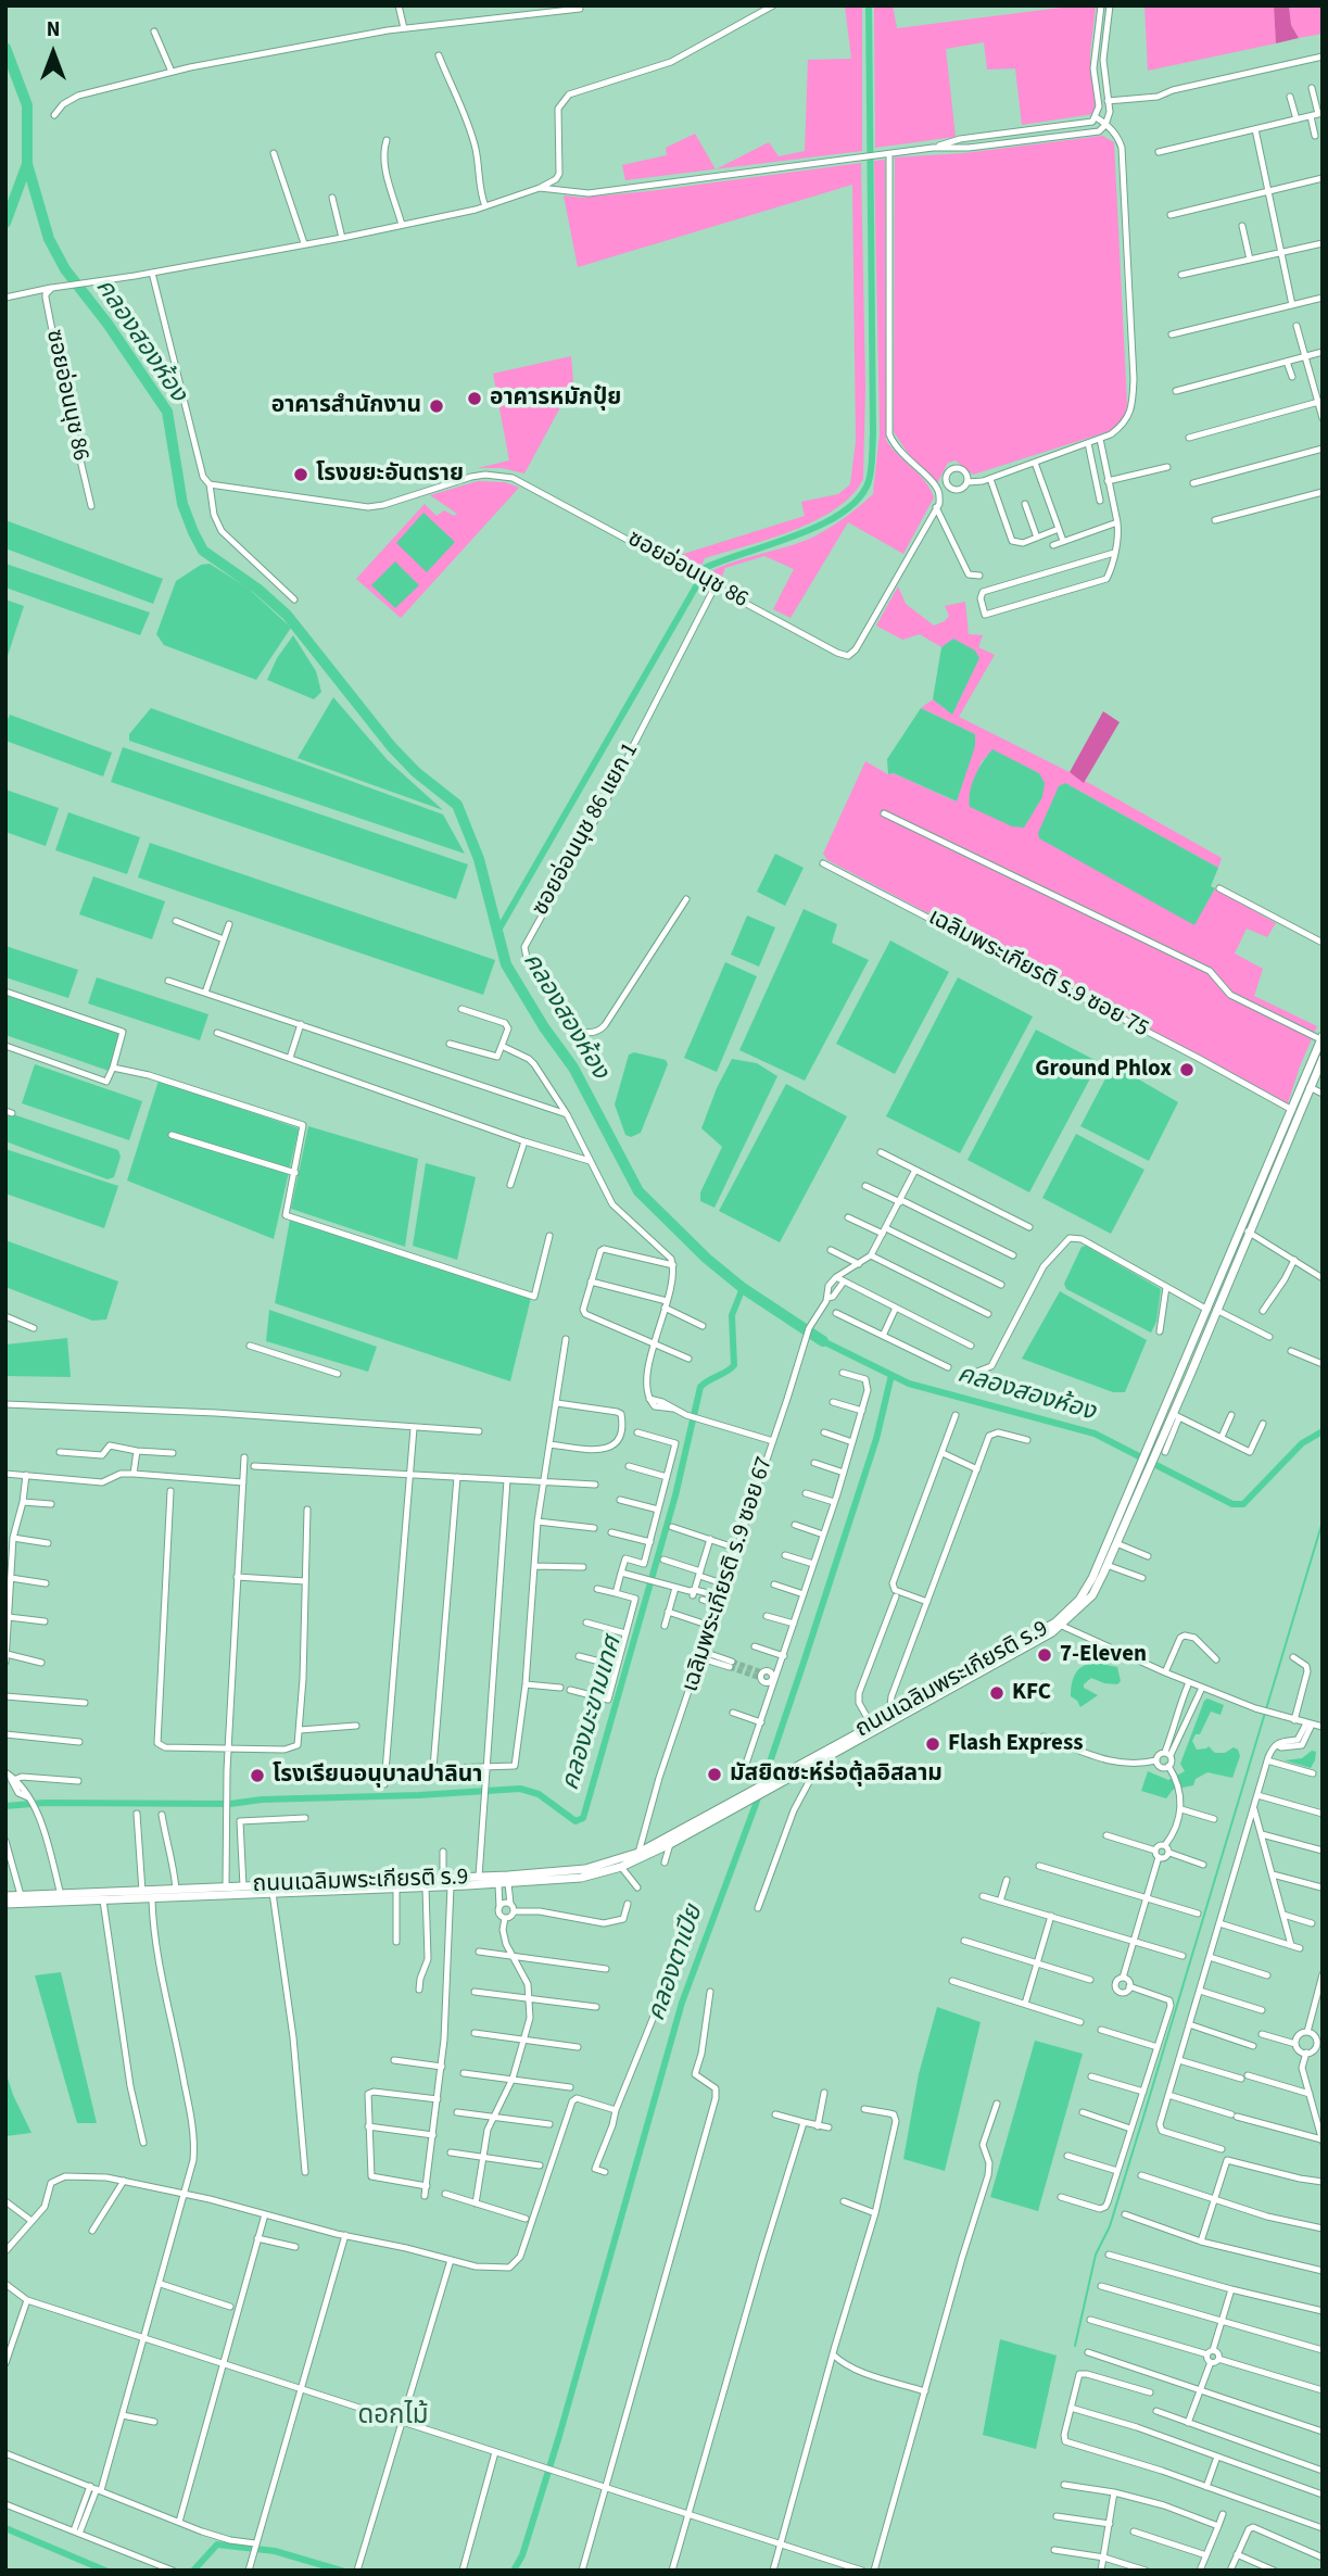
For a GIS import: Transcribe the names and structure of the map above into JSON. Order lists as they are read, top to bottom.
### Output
{
  "streets": {
    "main road": ["ถนนเฉลิมพระเกียรติ ร.9"],
    "street": [
      "ซอยอ่อนนุช 86",
      "ซอยอ่อนนุช 86 แยก 1",
      "เฉลิมพระเกียรติ ร.9 ซอย 75",
      "เฉลิมพระเกียรติ ร.9 ซอย 67"
    ]
  },
  "crossings": [
    ["ซอยอ่อนนุช 86", "ซอยอ่อนนุช 86 แยก 1"],
    ["เฉลิมพระเกียรติ ร.9 ซอย 75", "ถนนเฉลิมพระเกียรติ ร.9"],
    ["เฉลิมพระเกียรติ ร.9 ซอย 67", "ถนนเฉลิมพระเกียรติ ร.9"]
  ],
  "districts": ["ดอกไม้"],
  "water": ["คลองสองห้อง", "คลองมะขามเทศ", "คลองตาเปีย"],
  "places": [
    "อาคารหมักปุ๋ย",
    "อาคารสำนักงาน",
    "โรงขยะอันตราย",
    "Ground Phlox",
    "7-Eleven",
    "KFC",
    "Flash Express",
    "มัสยิดซะห์ร่อตุ้ลอิสลาม",
    "โรงเรียนอนุบาลปาลินา"
  ],
  "north": "top"
}
